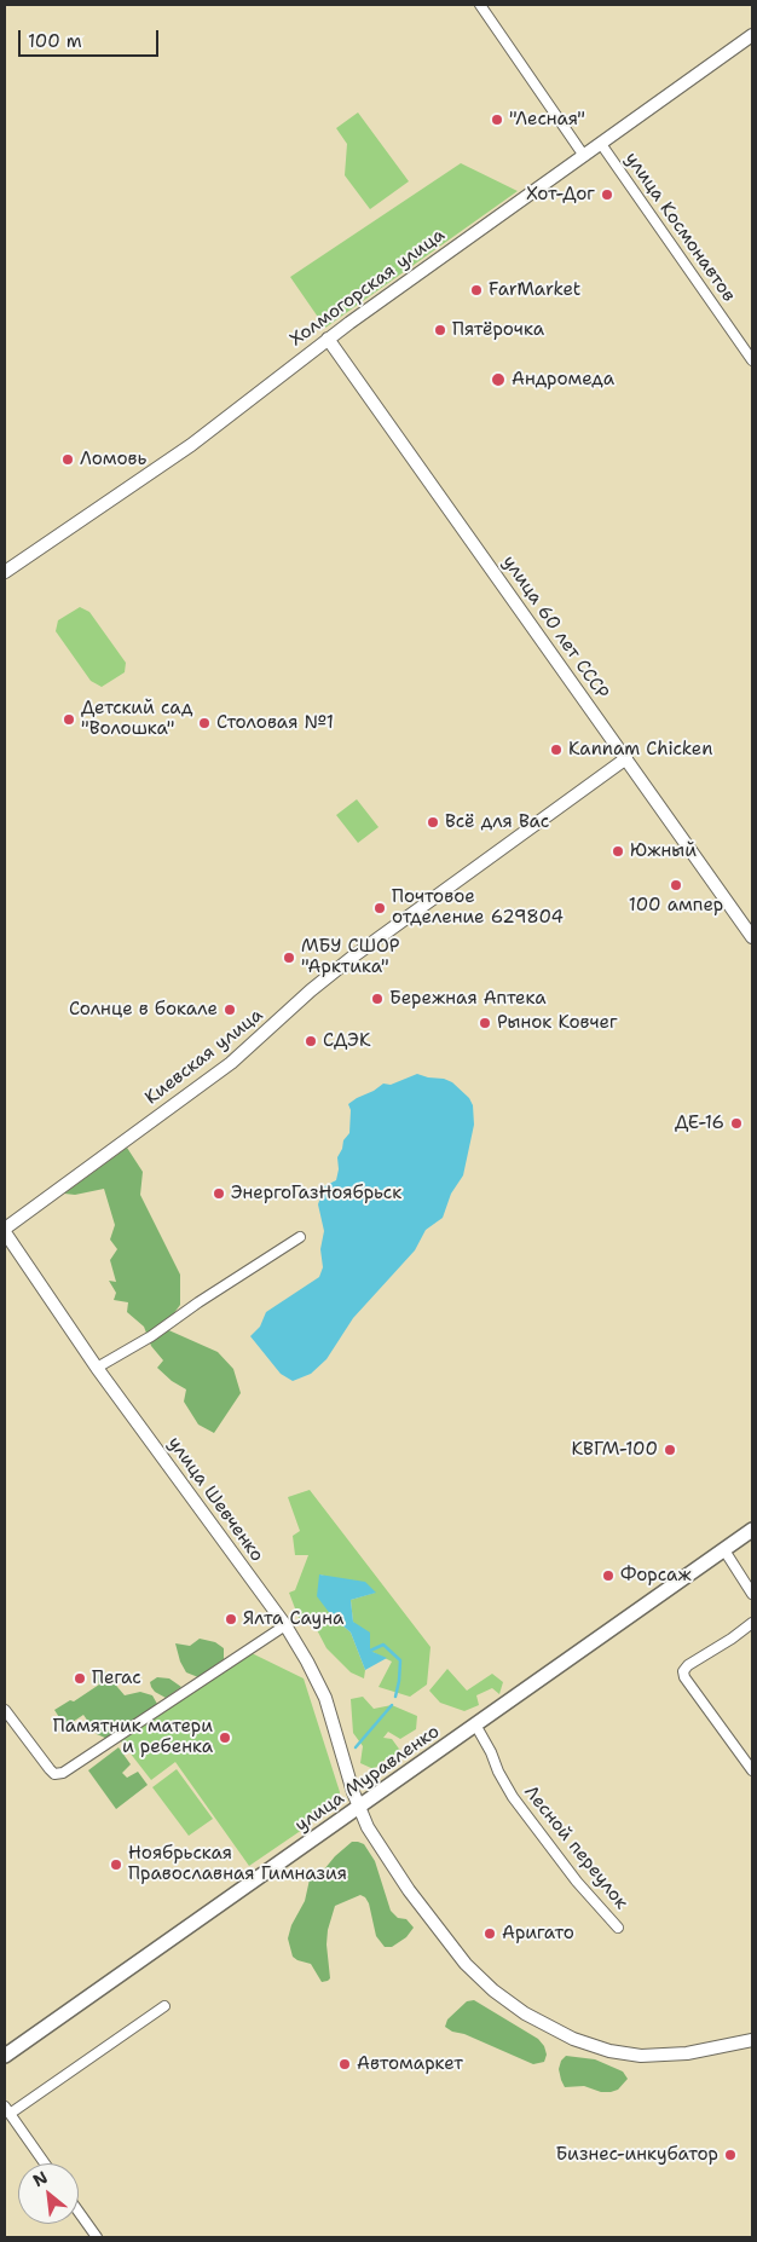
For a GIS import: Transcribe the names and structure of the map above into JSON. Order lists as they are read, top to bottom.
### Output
{
  "streets": {
    "main road": ["улица Муравленко"],
    "street": [
      "улица Космонавтов",
      "Холмогорская улица",
      "улица 60 лет СССР",
      "Киевская улица",
      "улица Шевченко",
      "Лесной переулок"
    ]
  },
  "crossings": [
    ["улица Космонавтов", "Холмогорская улица"],
    ["Холмогорская улица", "улица 60 лет СССР"],
    ["улица 60 лет СССР", "Киевская улица"],
    ["Киевская улица", "улица Шевченко"],
    ["улица Шевченко", "улица Муравленко"],
    ["улица Муравленко", "Лесной переулок"]
  ],
  "places": [
    "\"Лесная\"",
    "Хот-Дог",
    "FarMarket",
    "Пятёрочка",
    "Андромеда",
    "Ломовь",
    "Детский сад \"Волошка\"",
    "Столовая №1",
    "Kannam Chicken",
    "Всё для Вас",
    "Южный",
    "100 ампер",
    "Почтовое отделение 629804",
    "МБУ СШОР \"Арктика\"",
    "Бережная Аптека",
    "Солнце в бокале",
    "Рынок Ковчег",
    "СДЭК",
    "ДЕ-16",
    "ЭнергоГазНоябрьск",
    "КВГМ-100",
    "Форсаж",
    "Ялта Сауна",
    "Пегас",
    "Памятник матери и ребенка",
    "Ноябрьская Православная Гимназия",
    "Аригато",
    "Автомаркет",
    "Бизнес-инкубатор"
  ],
  "scale_bar": "100 m",
  "north": "top left"
}
